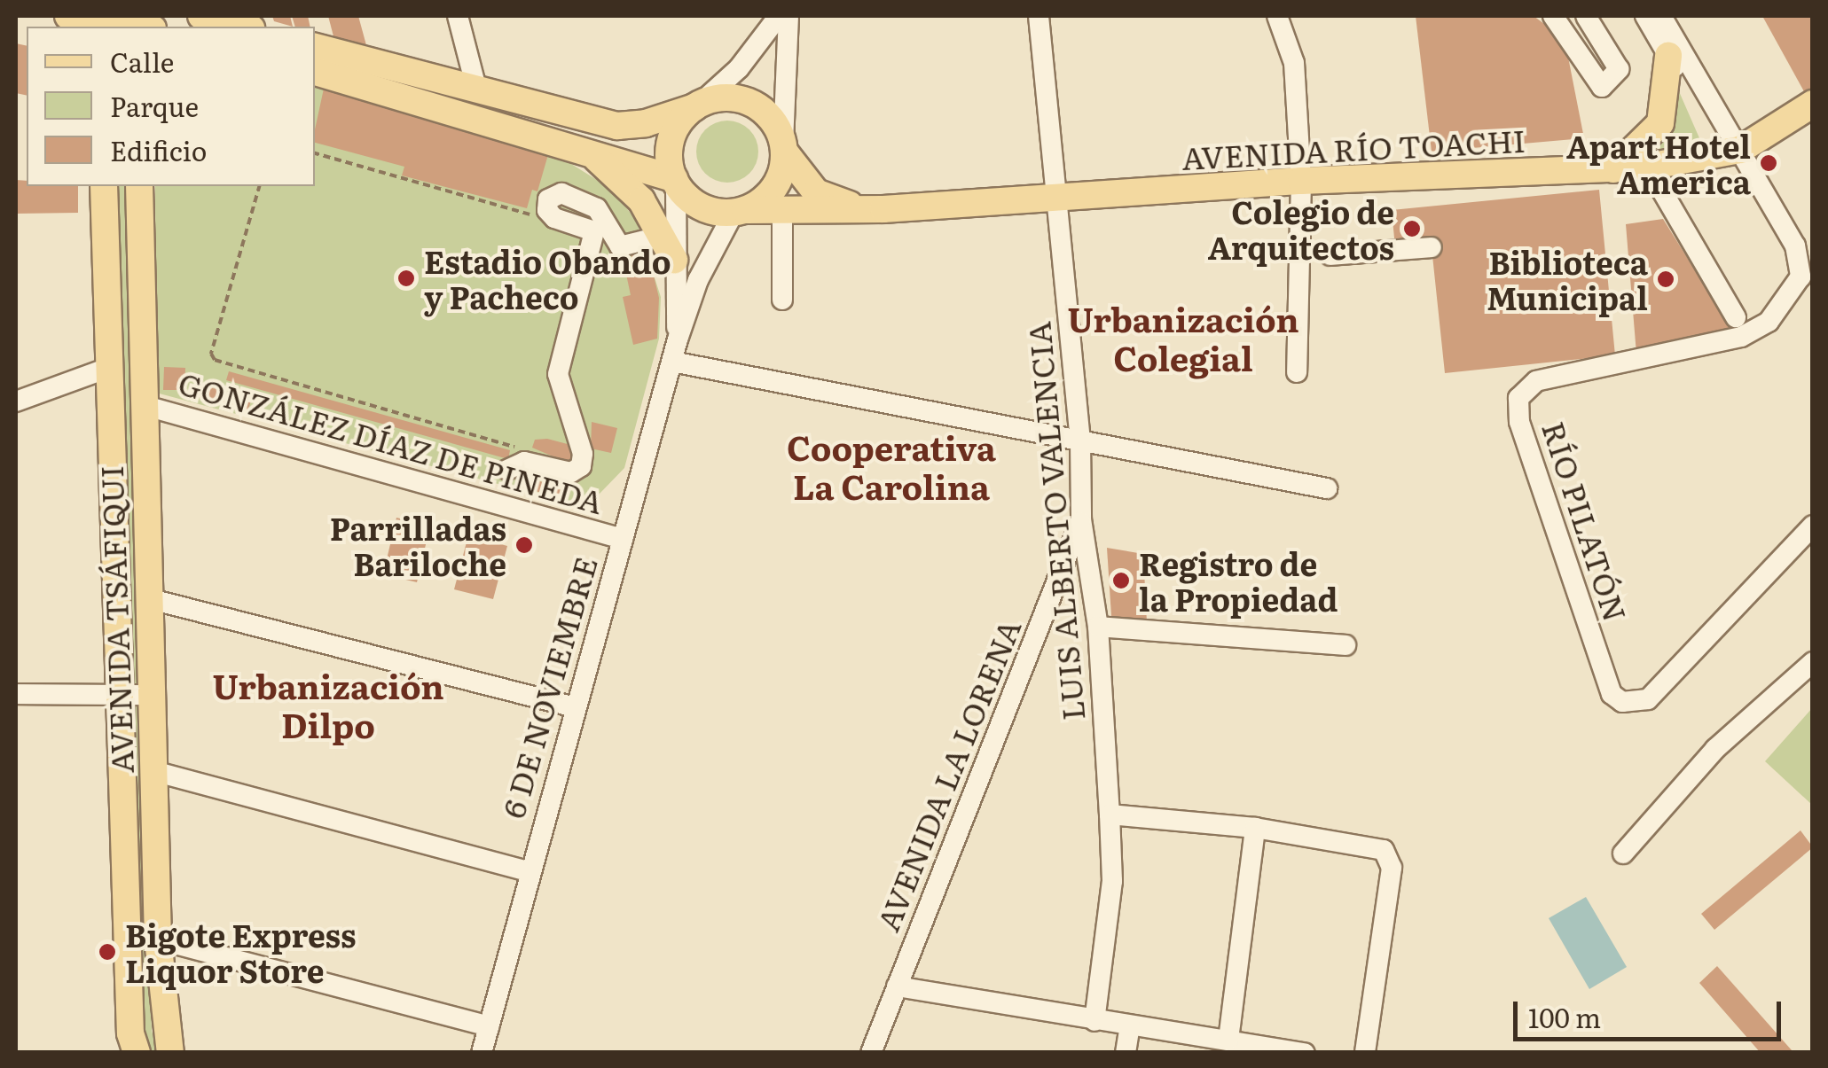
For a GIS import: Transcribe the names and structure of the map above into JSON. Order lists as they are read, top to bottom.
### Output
{
  "streets": {
    "main road": ["AVENIDA RÍO TOACHI", "AVENIDA TSÁFIQUI"],
    "street": [
      "GONZÁLEZ DÍAZ DE PINEDA",
      "LUIS ALBERTO VALENCIA",
      "RÍO PILATÓN",
      "6 DE NOVIEMBRE",
      "AVENIDA LA LORENA"
    ]
  },
  "crossings": [
    ["AVENIDA RÍO TOACHI", "LUIS ALBERTO VALENCIA"],
    ["AVENIDA RÍO TOACHI", "RÍO PILATÓN"],
    ["AVENIDA RÍO TOACHI", "6 DE NOVIEMBRE"],
    ["GONZÁLEZ DÍAZ DE PINEDA", "AVENIDA TSÁFIQUI"],
    ["GONZÁLEZ DÍAZ DE PINEDA", "6 DE NOVIEMBRE"],
    ["LUIS ALBERTO VALENCIA", "AVENIDA LA LORENA"]
  ],
  "districts": ["Urbanización Colegial", "Cooperativa La Carolina", "Urbanización Dilpo"],
  "places": [
    "Apart Hotel America",
    "Colegio de Arquitectos",
    "Estadio Obando y Pacheco",
    "Biblioteca Municipal",
    "Parrilladas Bariloche",
    "Registro de la Propiedad",
    "Bigote Express Liquor Store"
  ],
  "legend": ["Calle", "Parque", "Edificio"],
  "scale_bar": "100 m"
}
